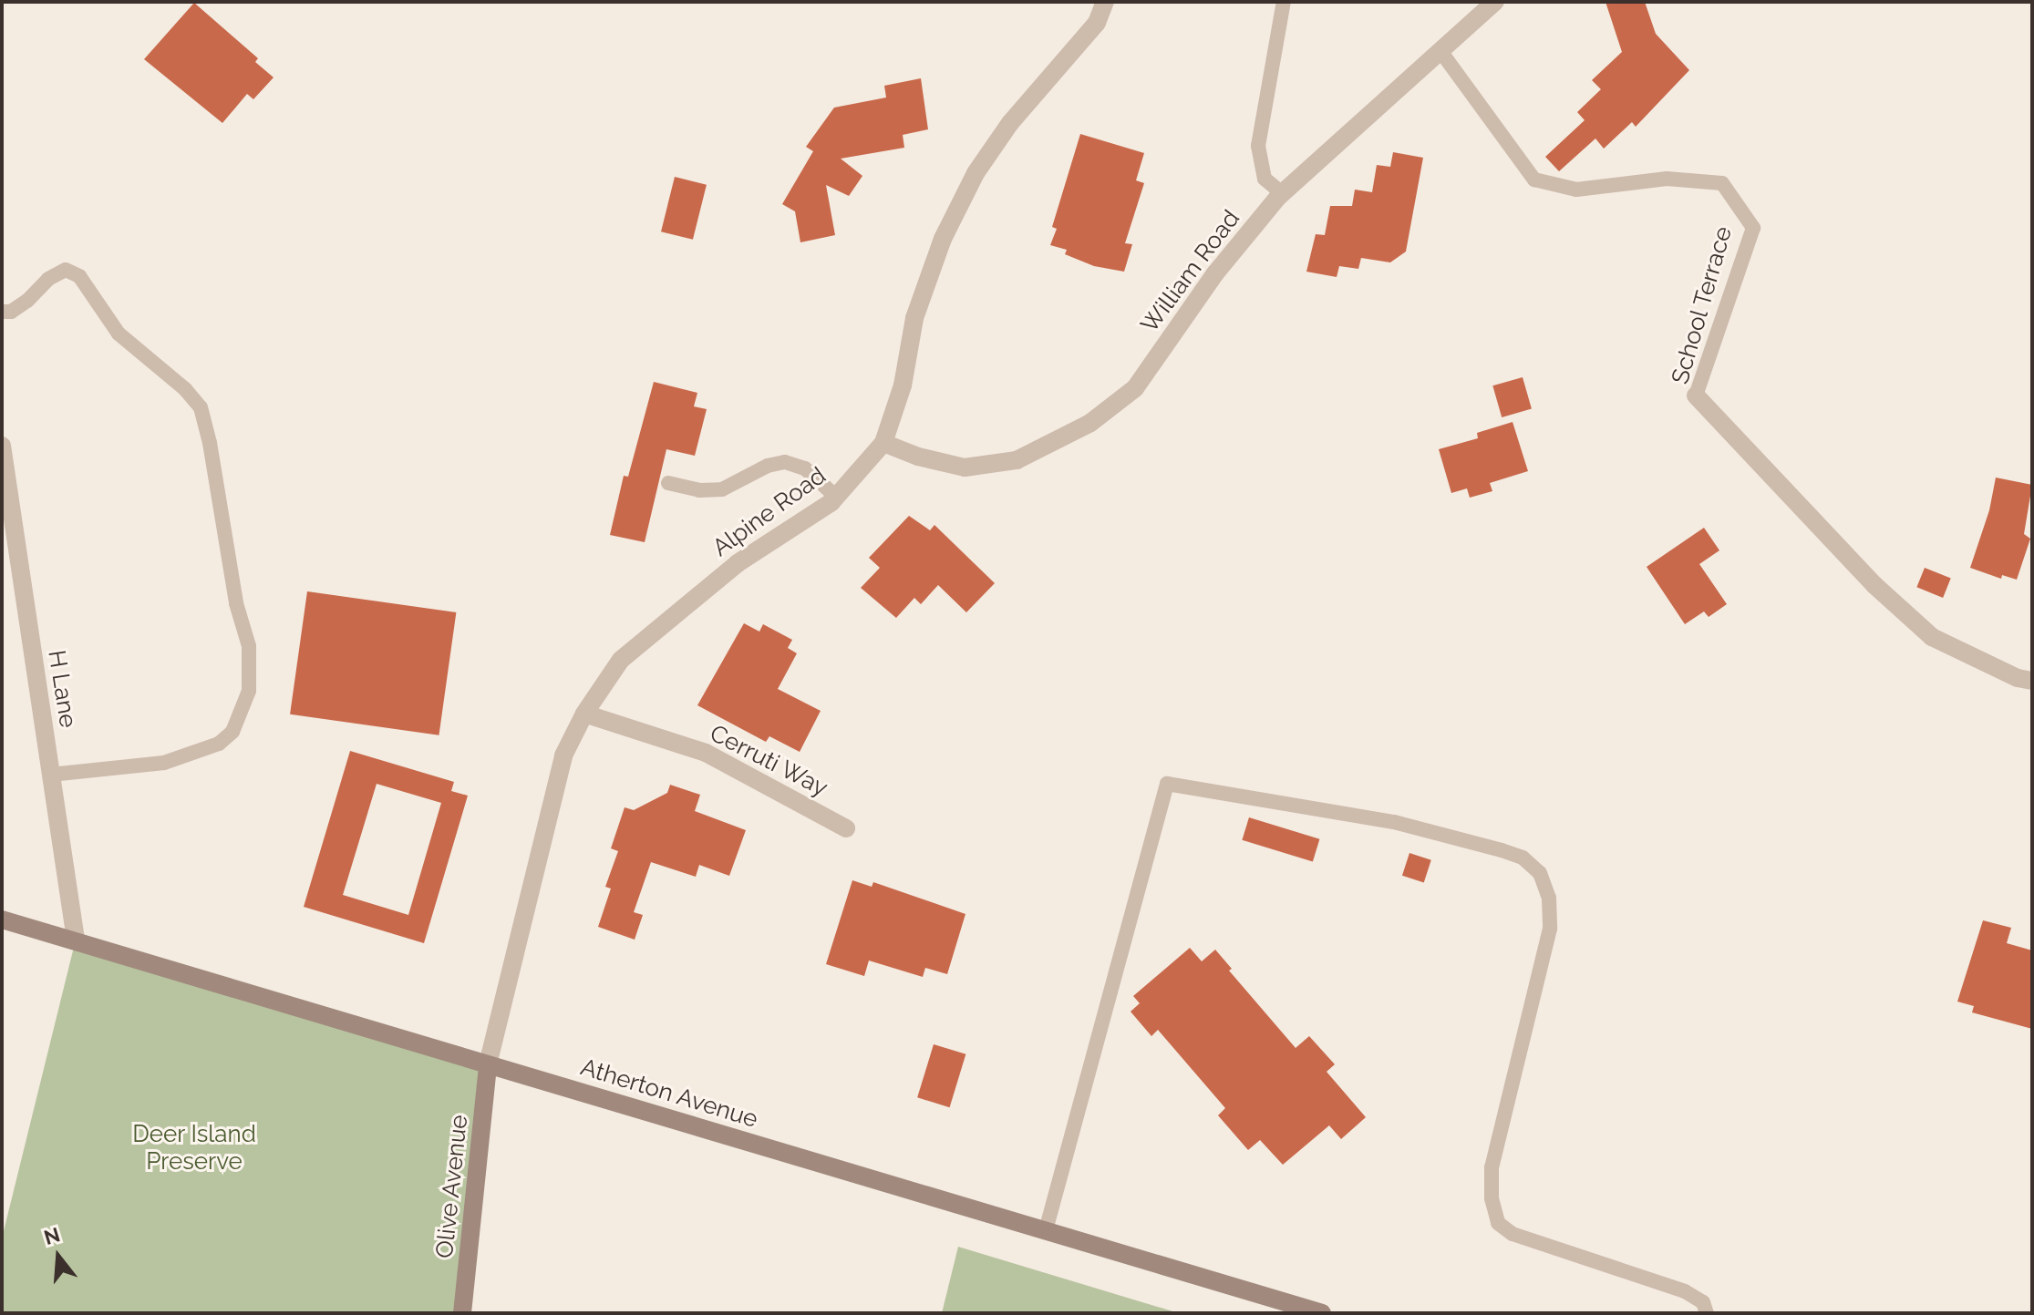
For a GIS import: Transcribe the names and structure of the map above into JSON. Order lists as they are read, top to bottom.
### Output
{
  "streets": {
    "main road": ["Atherton Avenue", "Olive Avenue"],
    "street": [
      "William Road",
      "School Terrace",
      "Alpine Road",
      "H Lane",
      "Cerruti Way"
    ]
  },
  "crossings": [
    ["William Road", "School Terrace"],
    ["William Road", "Alpine Road"],
    ["Alpine Road", "Cerruti Way"],
    ["Alpine Road", "Atherton Avenue"],
    ["Alpine Road", "Olive Avenue"],
    ["H Lane", "Atherton Avenue"],
    ["Atherton Avenue", "Olive Avenue"]
  ],
  "parks": ["Deer Island Preserve"],
  "north": "top"
}
